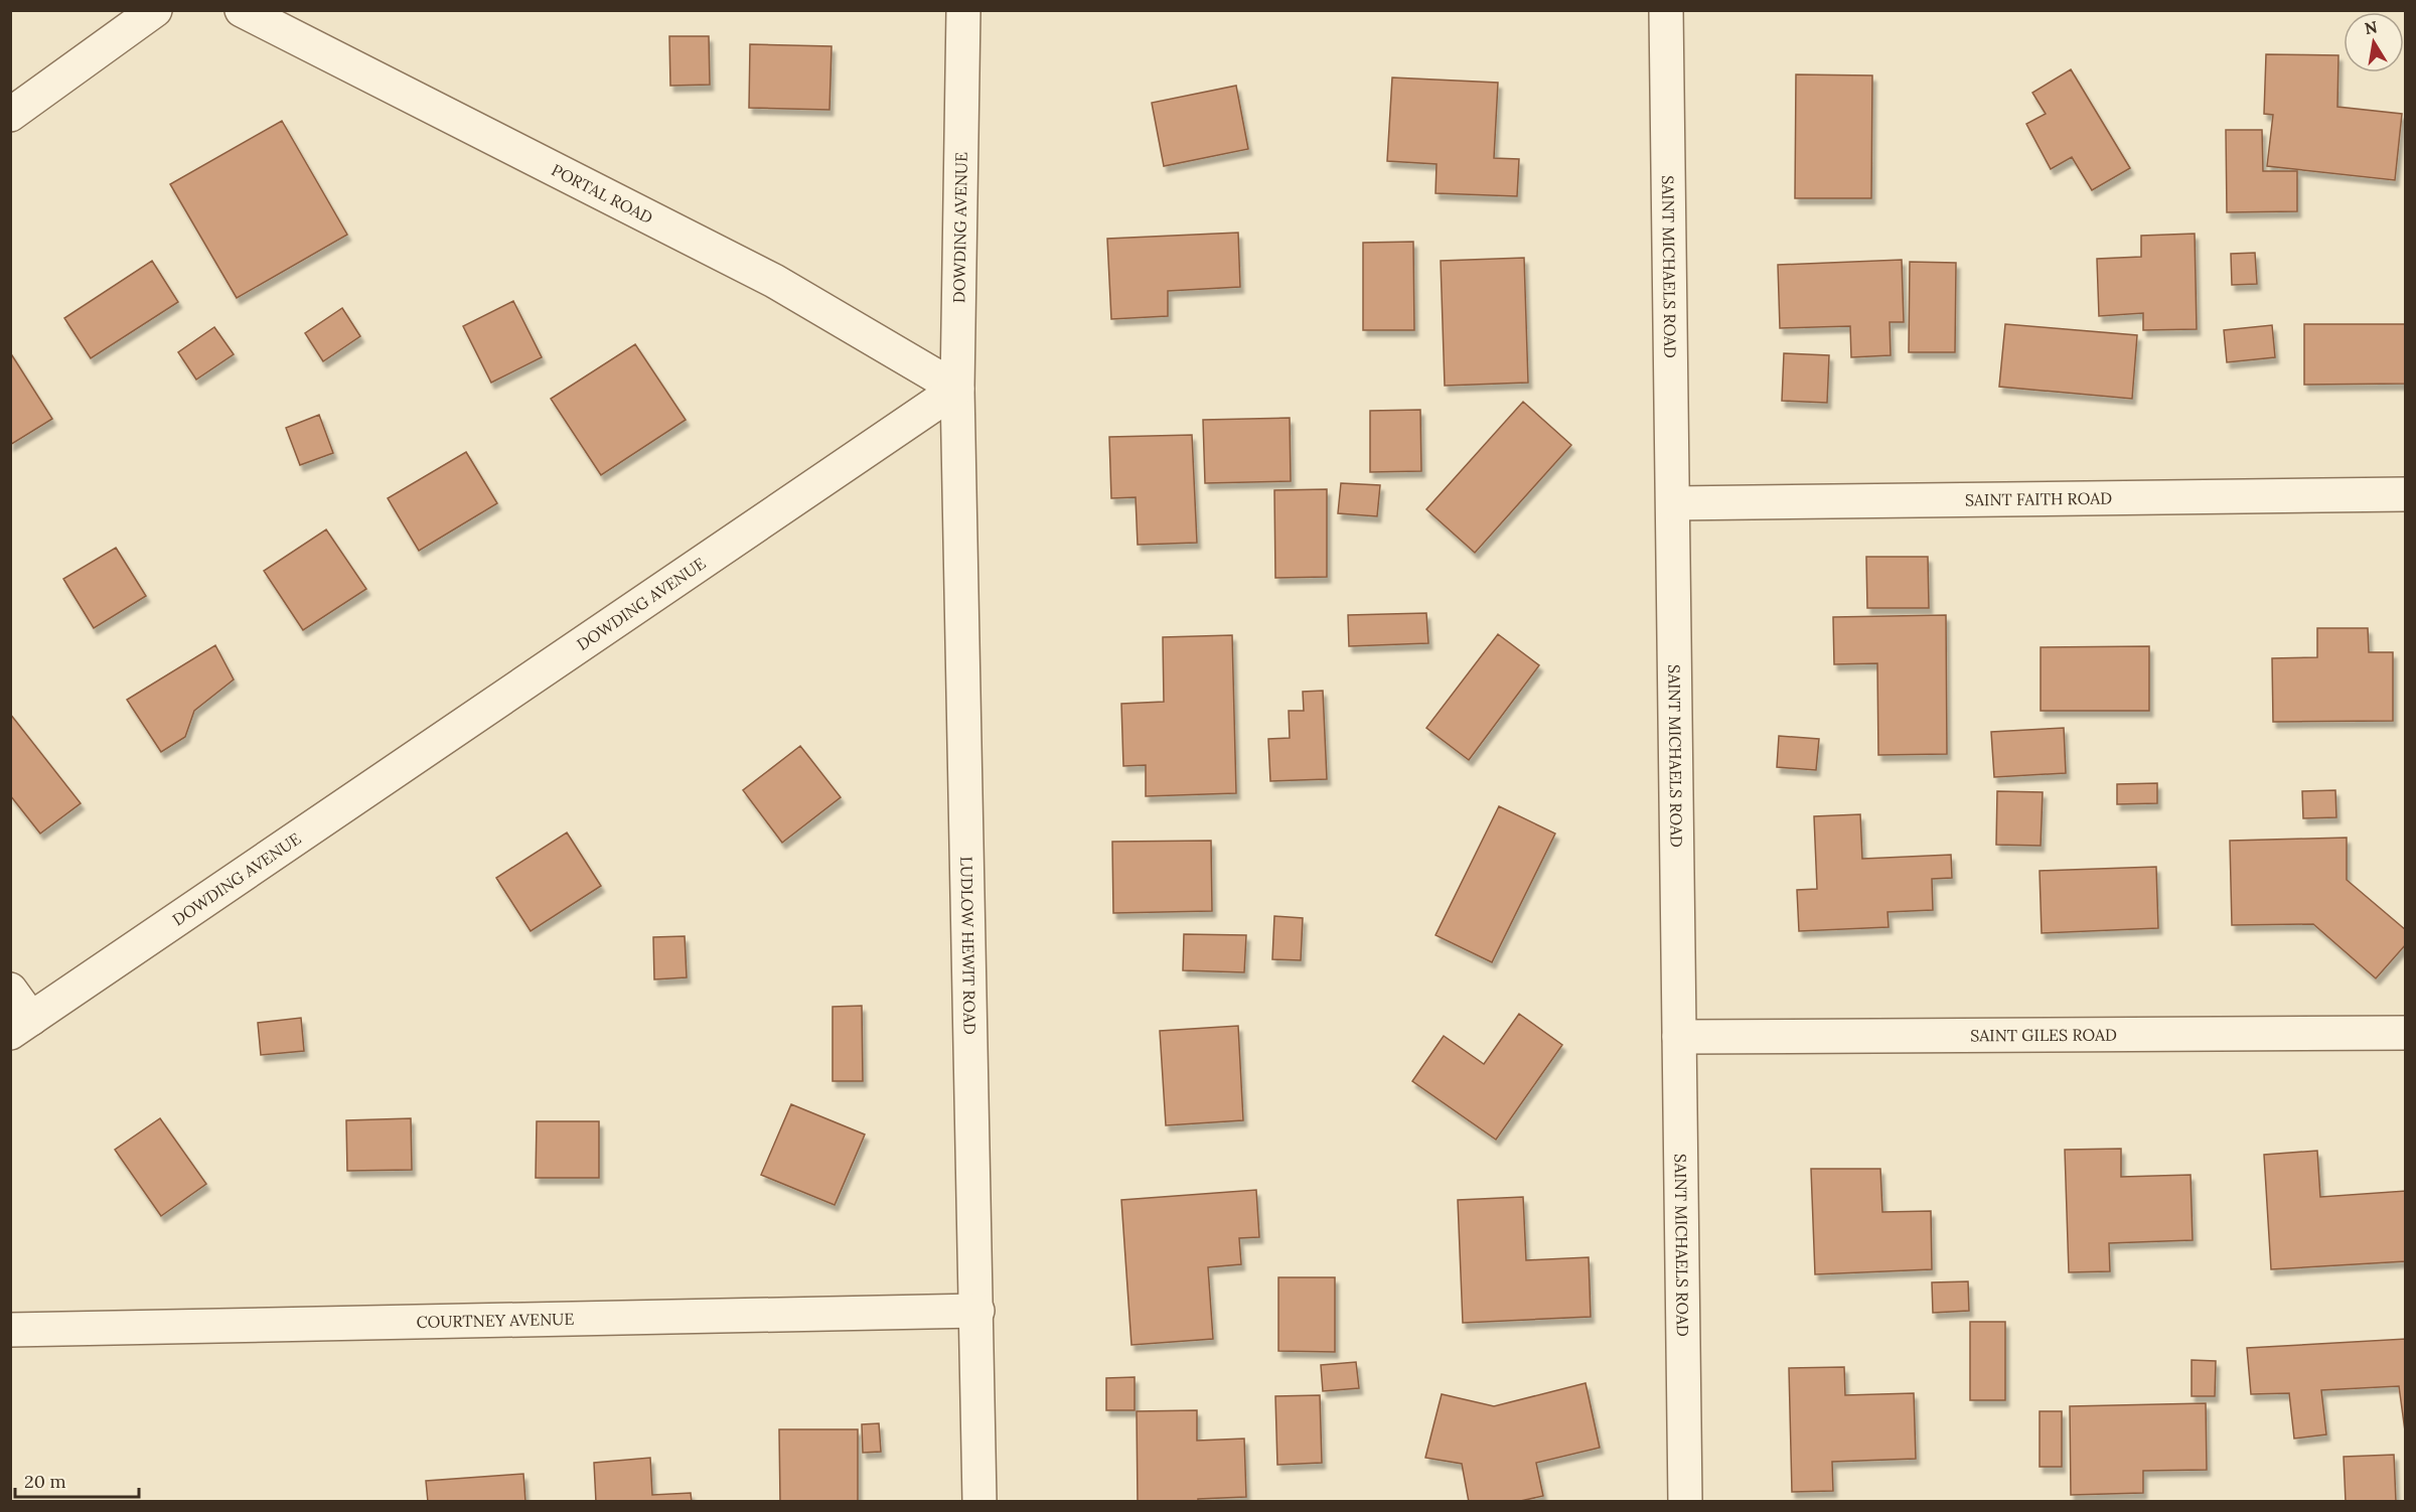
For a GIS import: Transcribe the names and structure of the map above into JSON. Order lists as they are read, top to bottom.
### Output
{
  "streets": {
    "street": [
      "PORTAL ROAD",
      "DOWDING AVENUE",
      "SAINT MICHAELS ROAD",
      "SAINT FAITH ROAD",
      "LUDLOW HEWIT ROAD",
      "SAINT GILES ROAD",
      "COURTNEY AVENUE"
    ]
  },
  "crossings": [
    ["PORTAL ROAD", "DOWDING AVENUE"],
    ["PORTAL ROAD", "LUDLOW HEWIT ROAD"],
    ["DOWDING AVENUE", "LUDLOW HEWIT ROAD"],
    ["SAINT MICHAELS ROAD", "SAINT FAITH ROAD"],
    ["SAINT MICHAELS ROAD", "SAINT GILES ROAD"],
    ["LUDLOW HEWIT ROAD", "COURTNEY AVENUE"]
  ],
  "scale_bar": "20 m",
  "north": "top"
}
